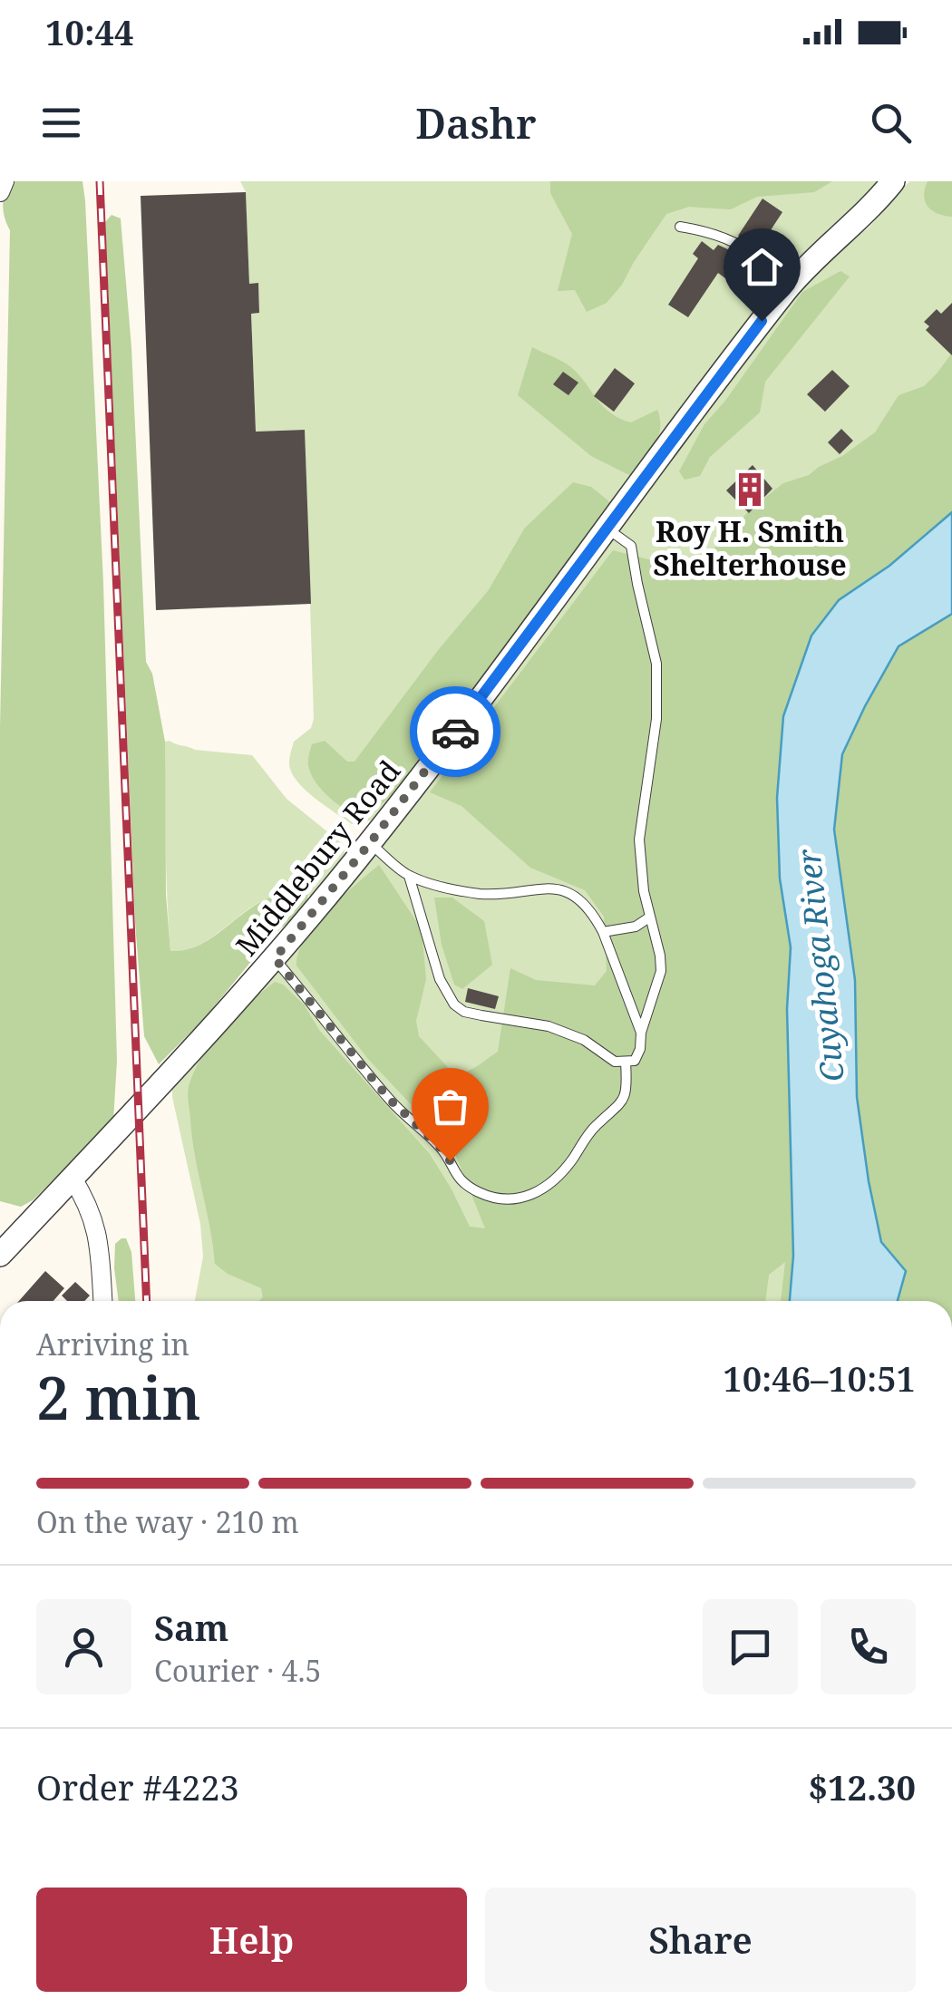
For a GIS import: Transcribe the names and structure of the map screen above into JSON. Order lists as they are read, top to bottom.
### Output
{
  "streets": {
    "street": ["Middlebury Road"]
  },
  "water": ["Cuyahoga River"],
  "places": {
    "building": ["Roy H. Smith Shelterhouse"]
  },
  "page": {
    "status": "10:44",
    "header": "Dashr",
    "heading": ["2 min", "Arriving in", "10:46–10:51"],
    "panel": [
      "Sam",
      "Courier · 4.5",
      "Order #4223",
      "$12.30"
    ],
    "bar": "On the way · 210 m",
    "buttons": ["Help", "Share"]
  }
}
